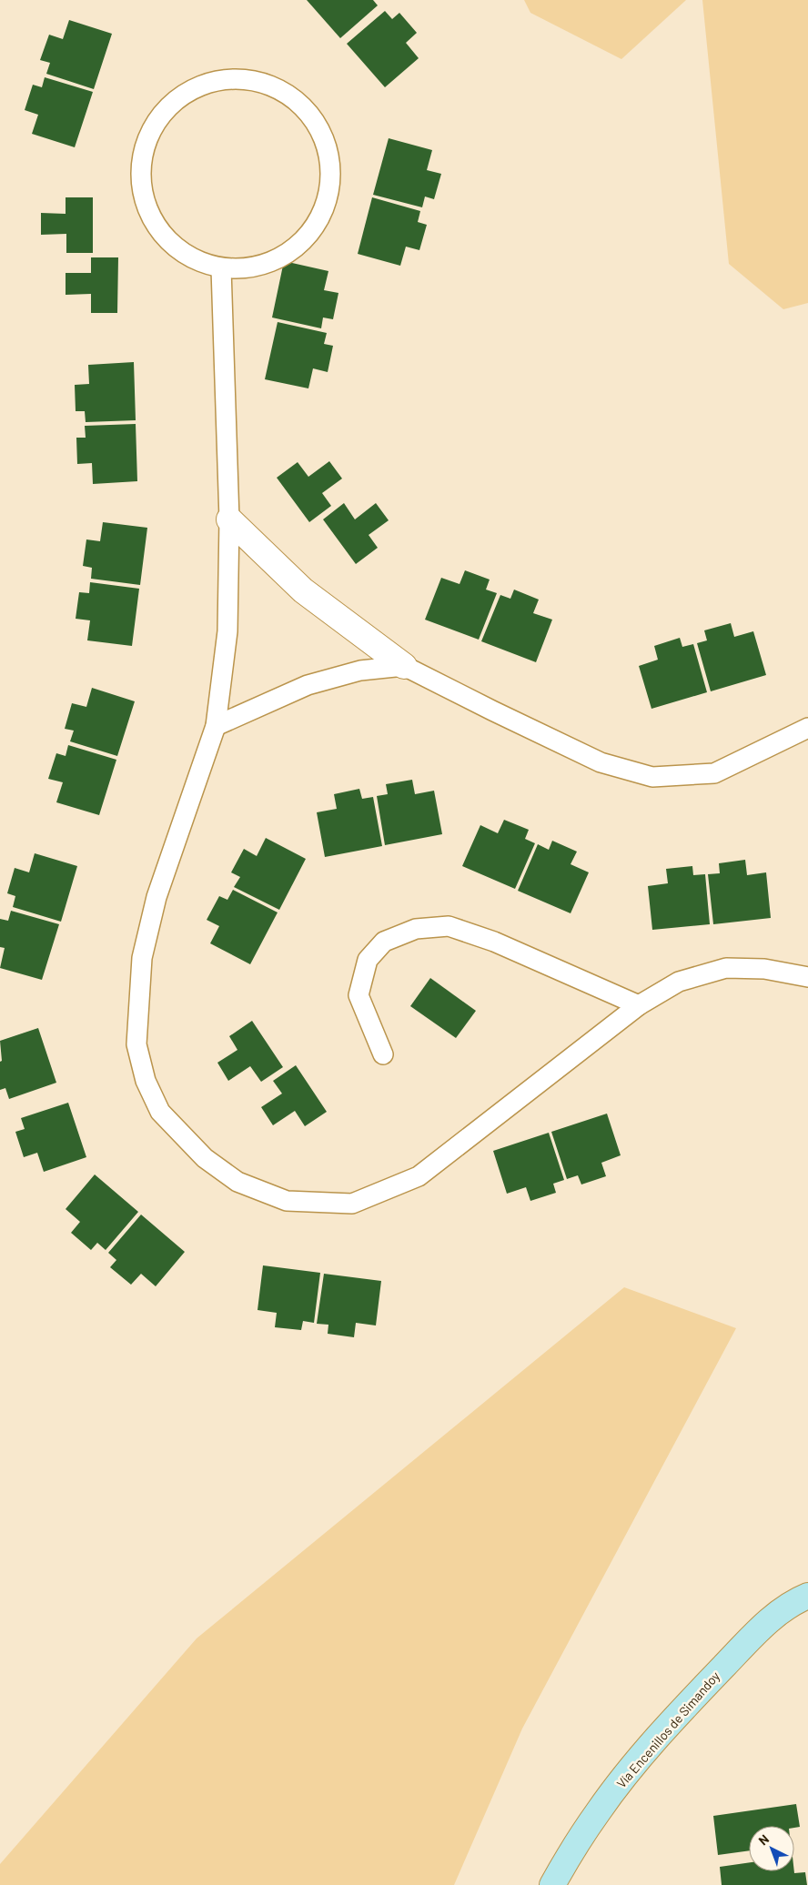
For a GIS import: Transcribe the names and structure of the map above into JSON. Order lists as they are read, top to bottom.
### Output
{
  "streets": {
    "street": ["Vía Encenillos de Simandoy"]
  },
  "north": "top left"
}
